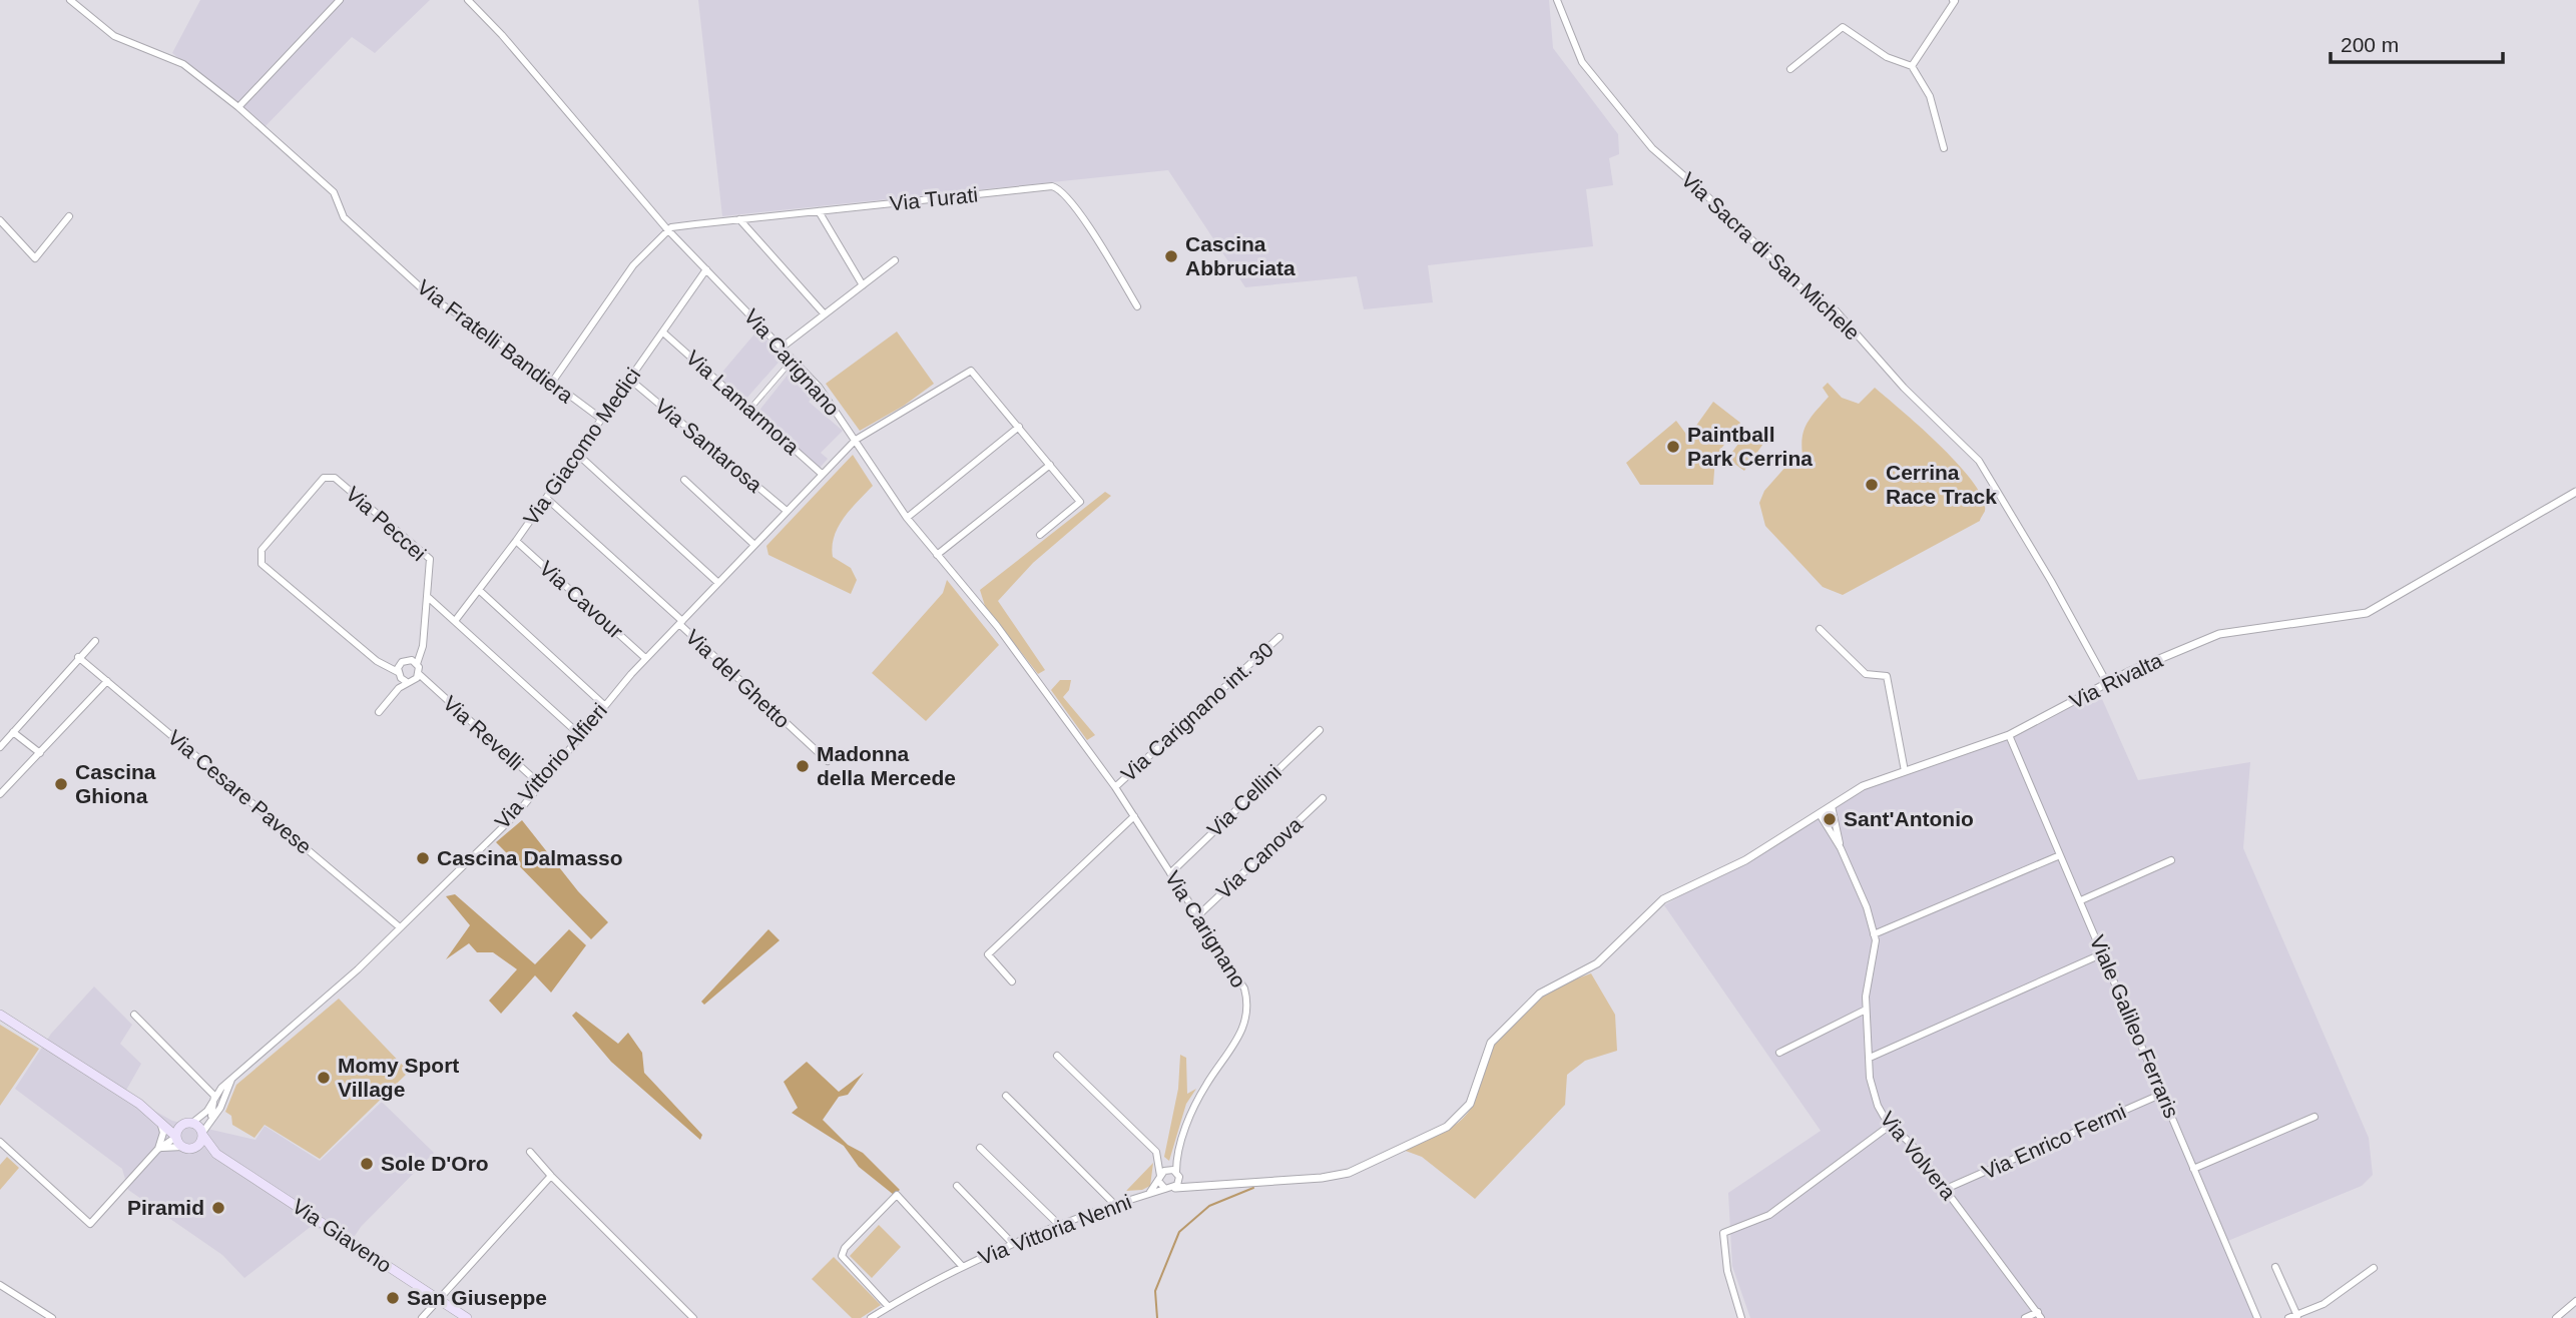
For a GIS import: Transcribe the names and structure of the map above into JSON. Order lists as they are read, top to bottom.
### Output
{
  "streets": {
    "main road": ["Via Giaveno"],
    "street": [
      "Via Turati",
      "Via Sacra di San Michele",
      "Via Fratelli Bandiera",
      "Via Carignano",
      "Via Lamarmora",
      "Via Santarosa",
      "Via Giacomo Medici",
      "Via Peccei",
      "Via Cavour",
      "Via del Ghetto",
      "Via Rivalta",
      "Via Carignano int. 30",
      "Via Revelli",
      "Via Vittorio Alfieri",
      "Via Cesare Pavese",
      "Via Cellini",
      "Via Canova",
      "Viale Galileo Ferraris",
      "Via Enrico Fermi",
      "Via Volvera",
      "Via Vittoria Nenni"
    ]
  },
  "crossings": [
    ["Via Turati", "Via Carignano"],
    ["Via Sacra di San Michele", "Via Rivalta"],
    ["Via Fratelli Bandiera", "Via Giacomo Medici"],
    ["Via Carignano", "Via Giacomo Medici"],
    ["Via Carignano", "Via Carignano int. 30"],
    ["Via Carignano", "Via Vittorio Alfieri"],
    ["Via Carignano", "Via Cellini"],
    ["Via Carignano", "Via Canova"],
    ["Via Carignano", "Via Vittoria Nenni"],
    ["Via Lamarmora", "Via Giacomo Medici"],
    ["Via Lamarmora", "Via Vittorio Alfieri"],
    ["Via Santarosa", "Via Giacomo Medici"],
    ["Via Santarosa", "Via Vittorio Alfieri"],
    ["Via Giacomo Medici", "Via Cavour"],
    ["Via Giacomo Medici", "Via del Ghetto"],
    ["Via Cavour", "Via Vittorio Alfieri"],
    ["Via del Ghetto", "Via Vittorio Alfieri"],
    ["Via Rivalta", "Viale Galileo Ferraris"],
    ["Via Rivalta", "Via Volvera"],
    ["Via Rivalta", "Via Vittoria Nenni"],
    ["Via Revelli", "Via Vittorio Alfieri"],
    ["Via Vittorio Alfieri", "Via Cesare Pavese"],
    ["Via Vittorio Alfieri", "Via Giaveno"],
    ["Viale Galileo Ferraris", "Via Enrico Fermi"],
    ["Via Enrico Fermi", "Via Volvera"]
  ],
  "places": [
    "Cascina Abbruciata",
    "Paintball Park Cerrina",
    "Cerrina Race Track",
    "Madonna della Mercede",
    "Cascina Ghiona",
    "Sant'Antonio",
    "Cascina Dalmasso",
    "Momy Sport Village",
    "Sole D'Oro",
    "Piramid",
    "San Giuseppe"
  ],
  "scale_bar": "200 m"
}
